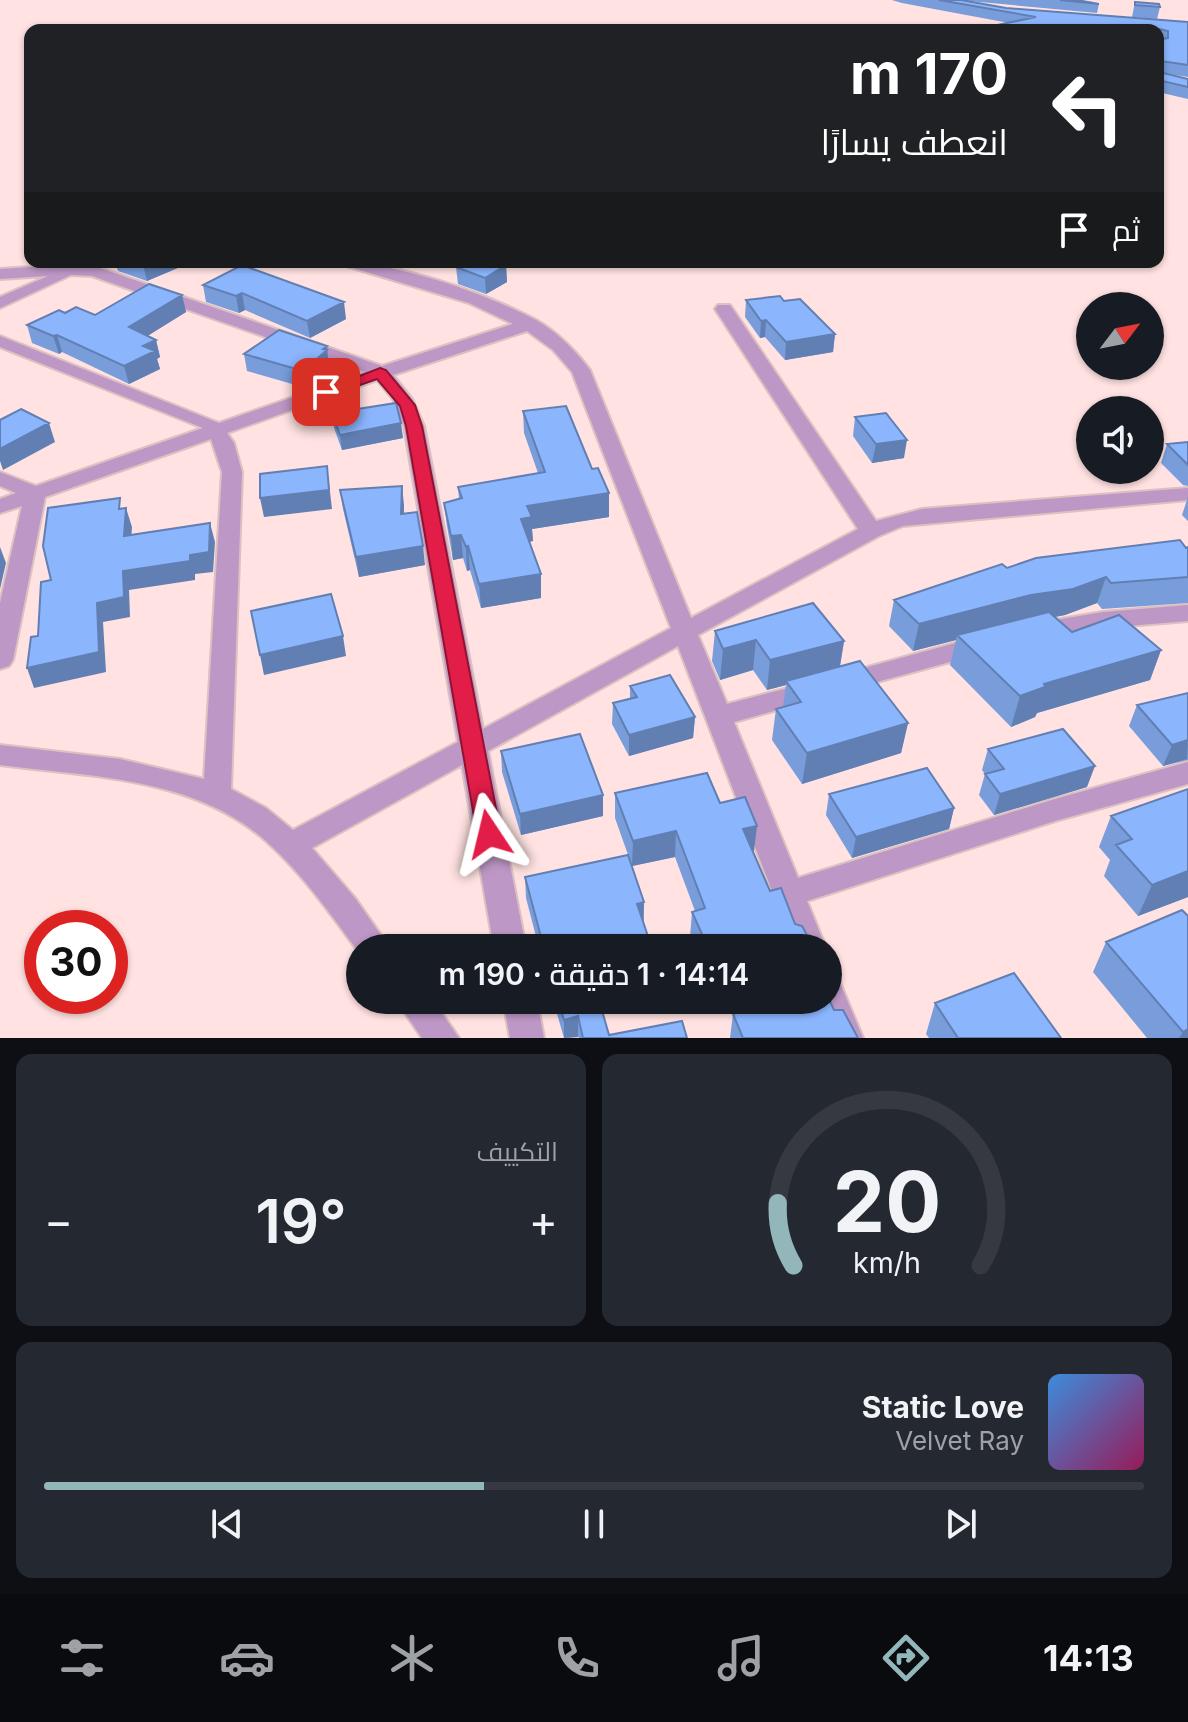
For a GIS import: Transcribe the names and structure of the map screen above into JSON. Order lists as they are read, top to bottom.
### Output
{
  "north": "top right",
  "page": {
    "turn": ["170 m", "انعطف يسارًا"],
    "then": "ثم",
    "limit": "30",
    "trip": "14:14 · 1 دقيقة · 190 m",
    "tile": "التكييف",
    "heat": ["−", "19°", "+"],
    "song": ["Static Love", "Velvet Ray"],
    "tabs": "14:13",
    "gauge": ["20", "km/h"]
  }
}
